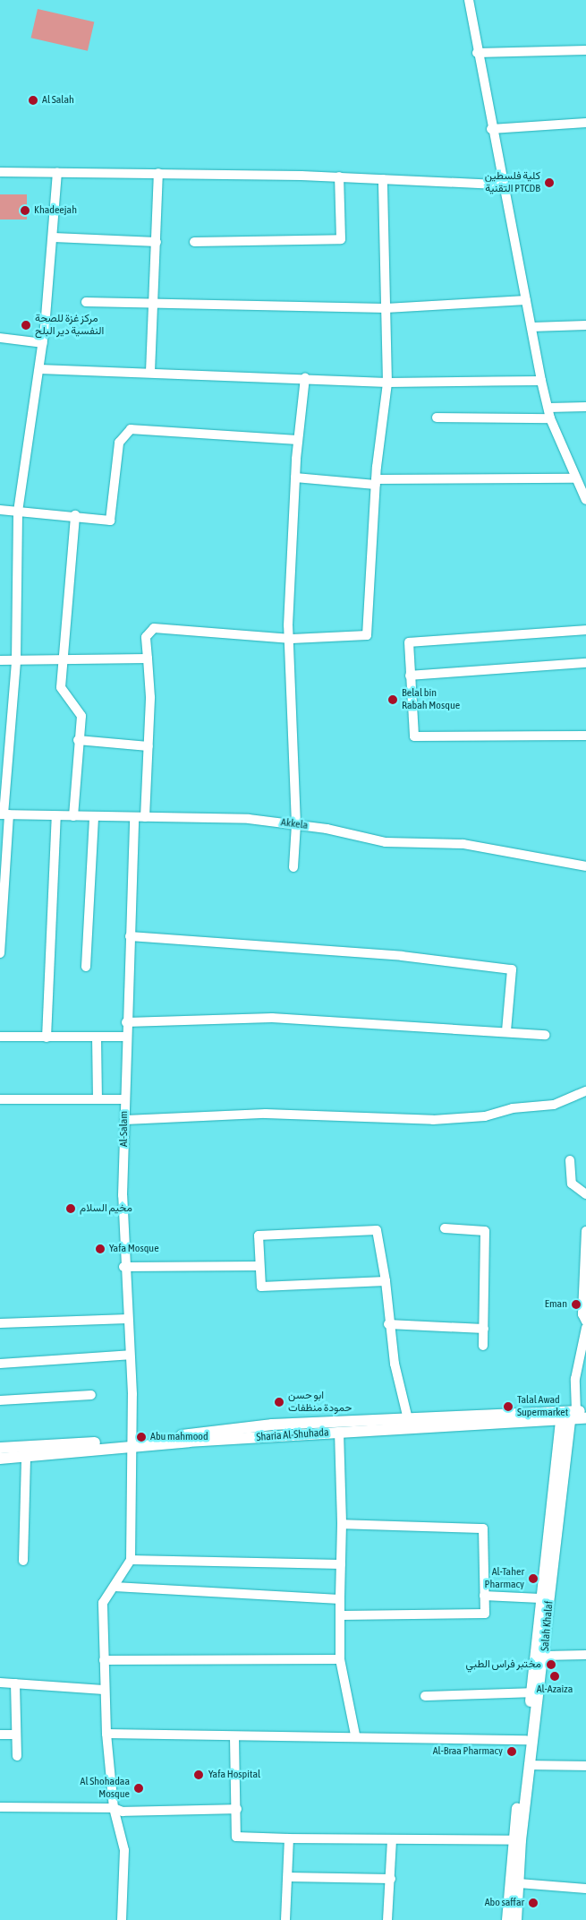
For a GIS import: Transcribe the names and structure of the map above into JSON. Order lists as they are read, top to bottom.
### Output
{
  "streets": {
    "main road": ["Sharia Al-Shuhada", "Salah Khalaf"],
    "street": ["Akkela", "Al-Salam"]
  },
  "crossings": [
    ["Akkela", "Al-Salam"],
    ["Al-Salam", "Sharia Al-Shuhada"],
    ["Sharia Al-Shuhada", "Salah Khalaf"]
  ],
  "places": [
    "Al Salah",
    "كلية فلسطين التقنية PTCDB",
    "Khadeejah",
    "مركز غزة للصحة النفسية دير البلح",
    "Belal bin Rabah Mosque",
    "مخيم السلام",
    "Yafa Mosque",
    "Eman",
    "ابو حسن حمودة منظفات",
    "Talal Awad Supermarket",
    "Abu mahmood",
    "Al-Taher Pharmacy",
    "مختبر فراس الطبي",
    "Al-Azaiza",
    "Al-Braa Pharmacy",
    "Yafa Hospital",
    "Al Shohadaa Mosque",
    "Abo saffar"
  ]
}
